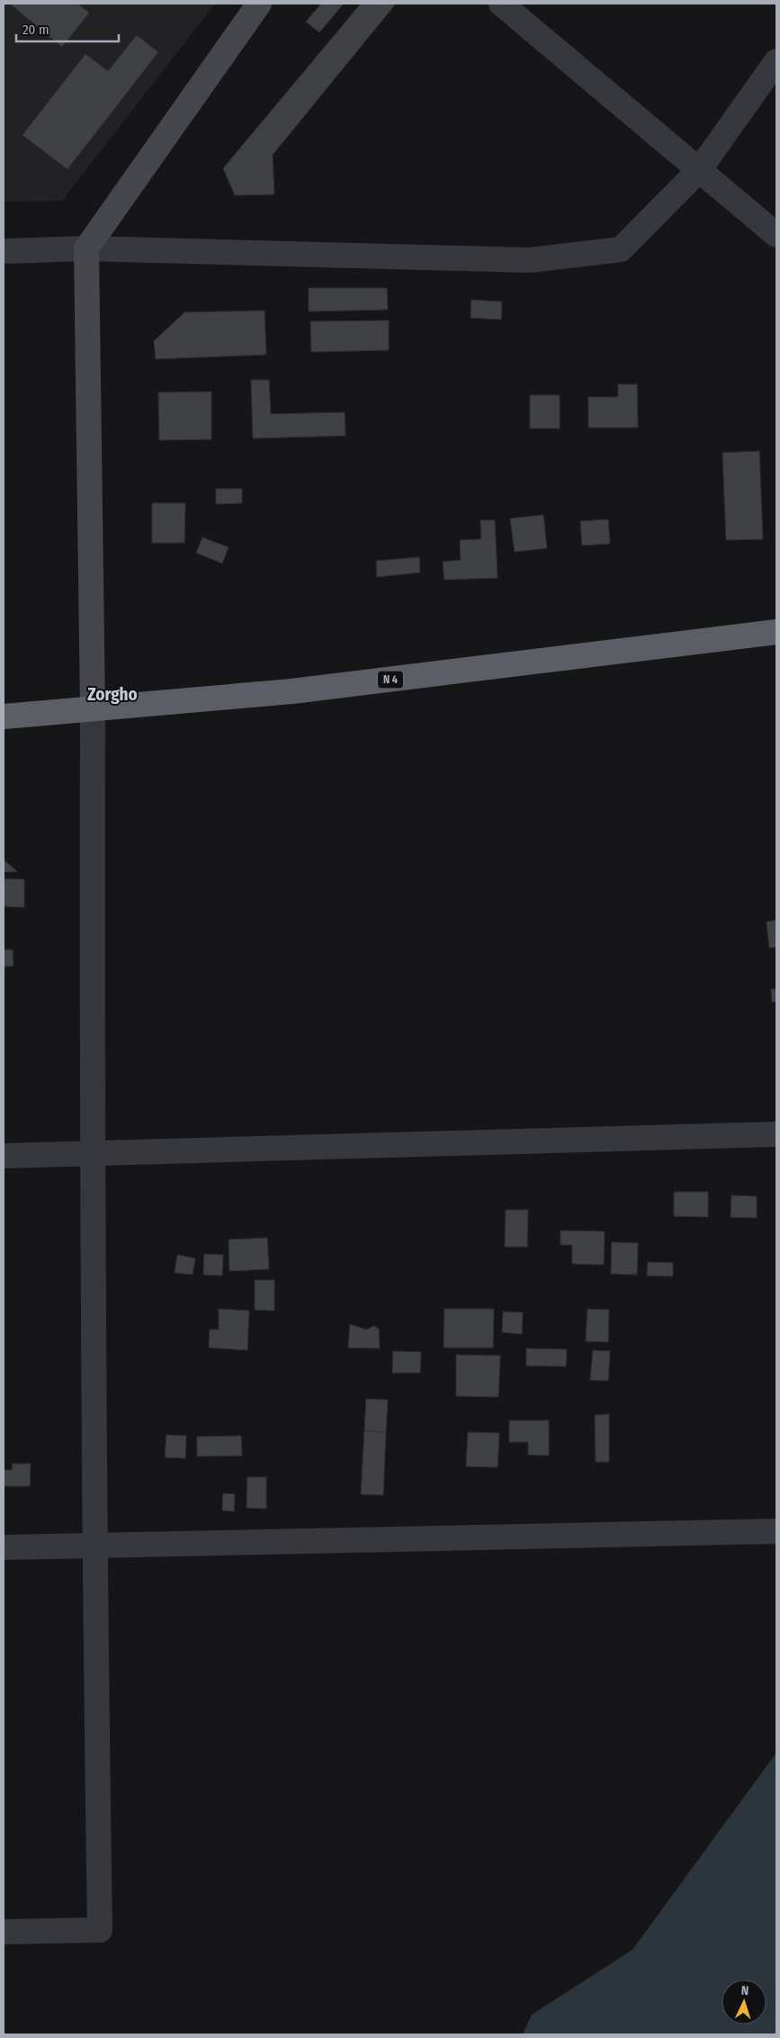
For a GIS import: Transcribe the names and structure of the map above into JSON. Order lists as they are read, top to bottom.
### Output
{
  "streets": {
    "highway": ["N 4"]
  },
  "districts": ["Zorgho"],
  "scale_bar": "20 m",
  "north": "top"
}
